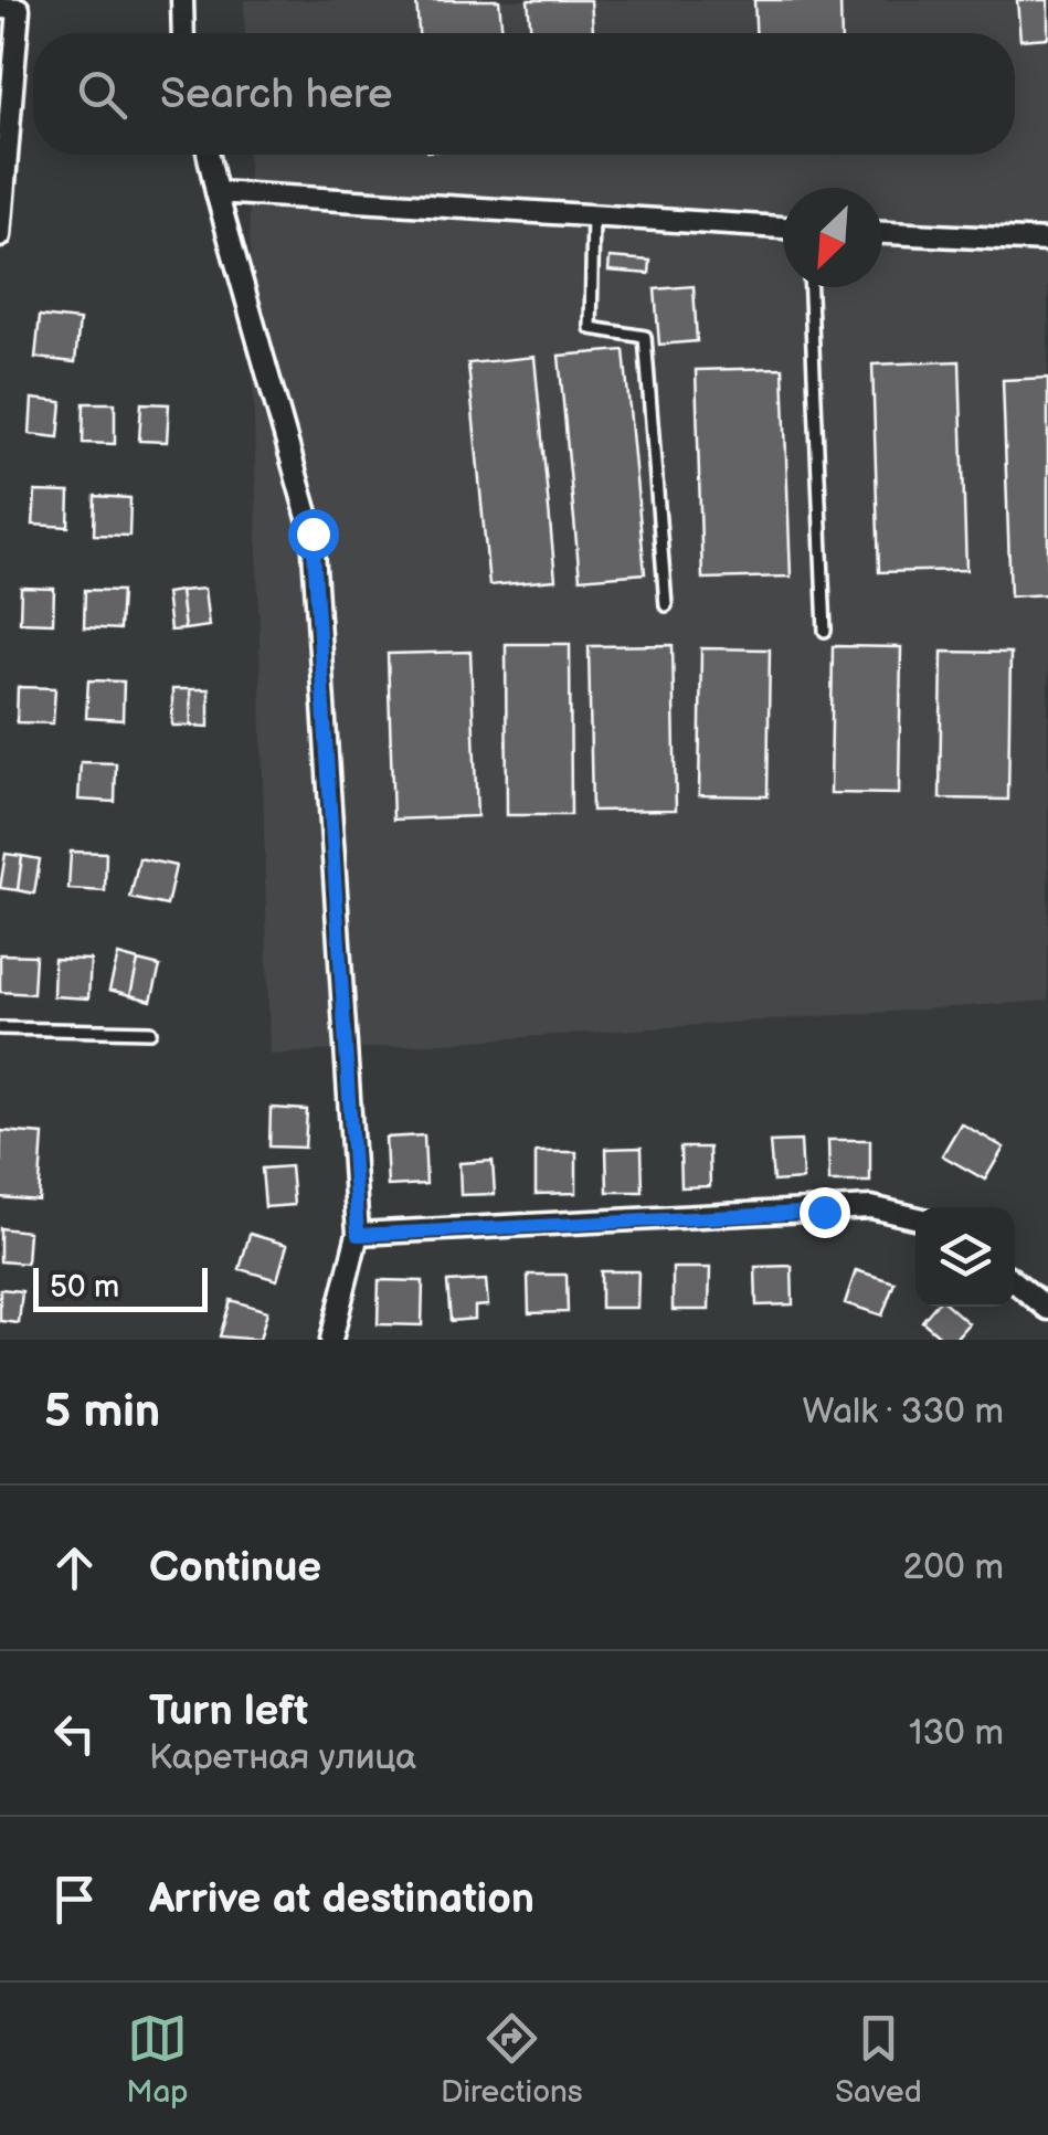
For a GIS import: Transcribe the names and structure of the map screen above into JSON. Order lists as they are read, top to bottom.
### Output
{
  "scale_bar": "50 m",
  "north": "bottom left",
  "page": {
    "search": "Search here",
    "scale": "50 m",
    "heading": ["5 min", "Walk · 330 m"],
    "list": [
      ["Continue", "200 m"],
      ["Turn left", "Каретная улица", "130 m"],
      "Arrive at destination"
    ],
    "nav": ["Map", "Directions", "Saved"]
  }
}
